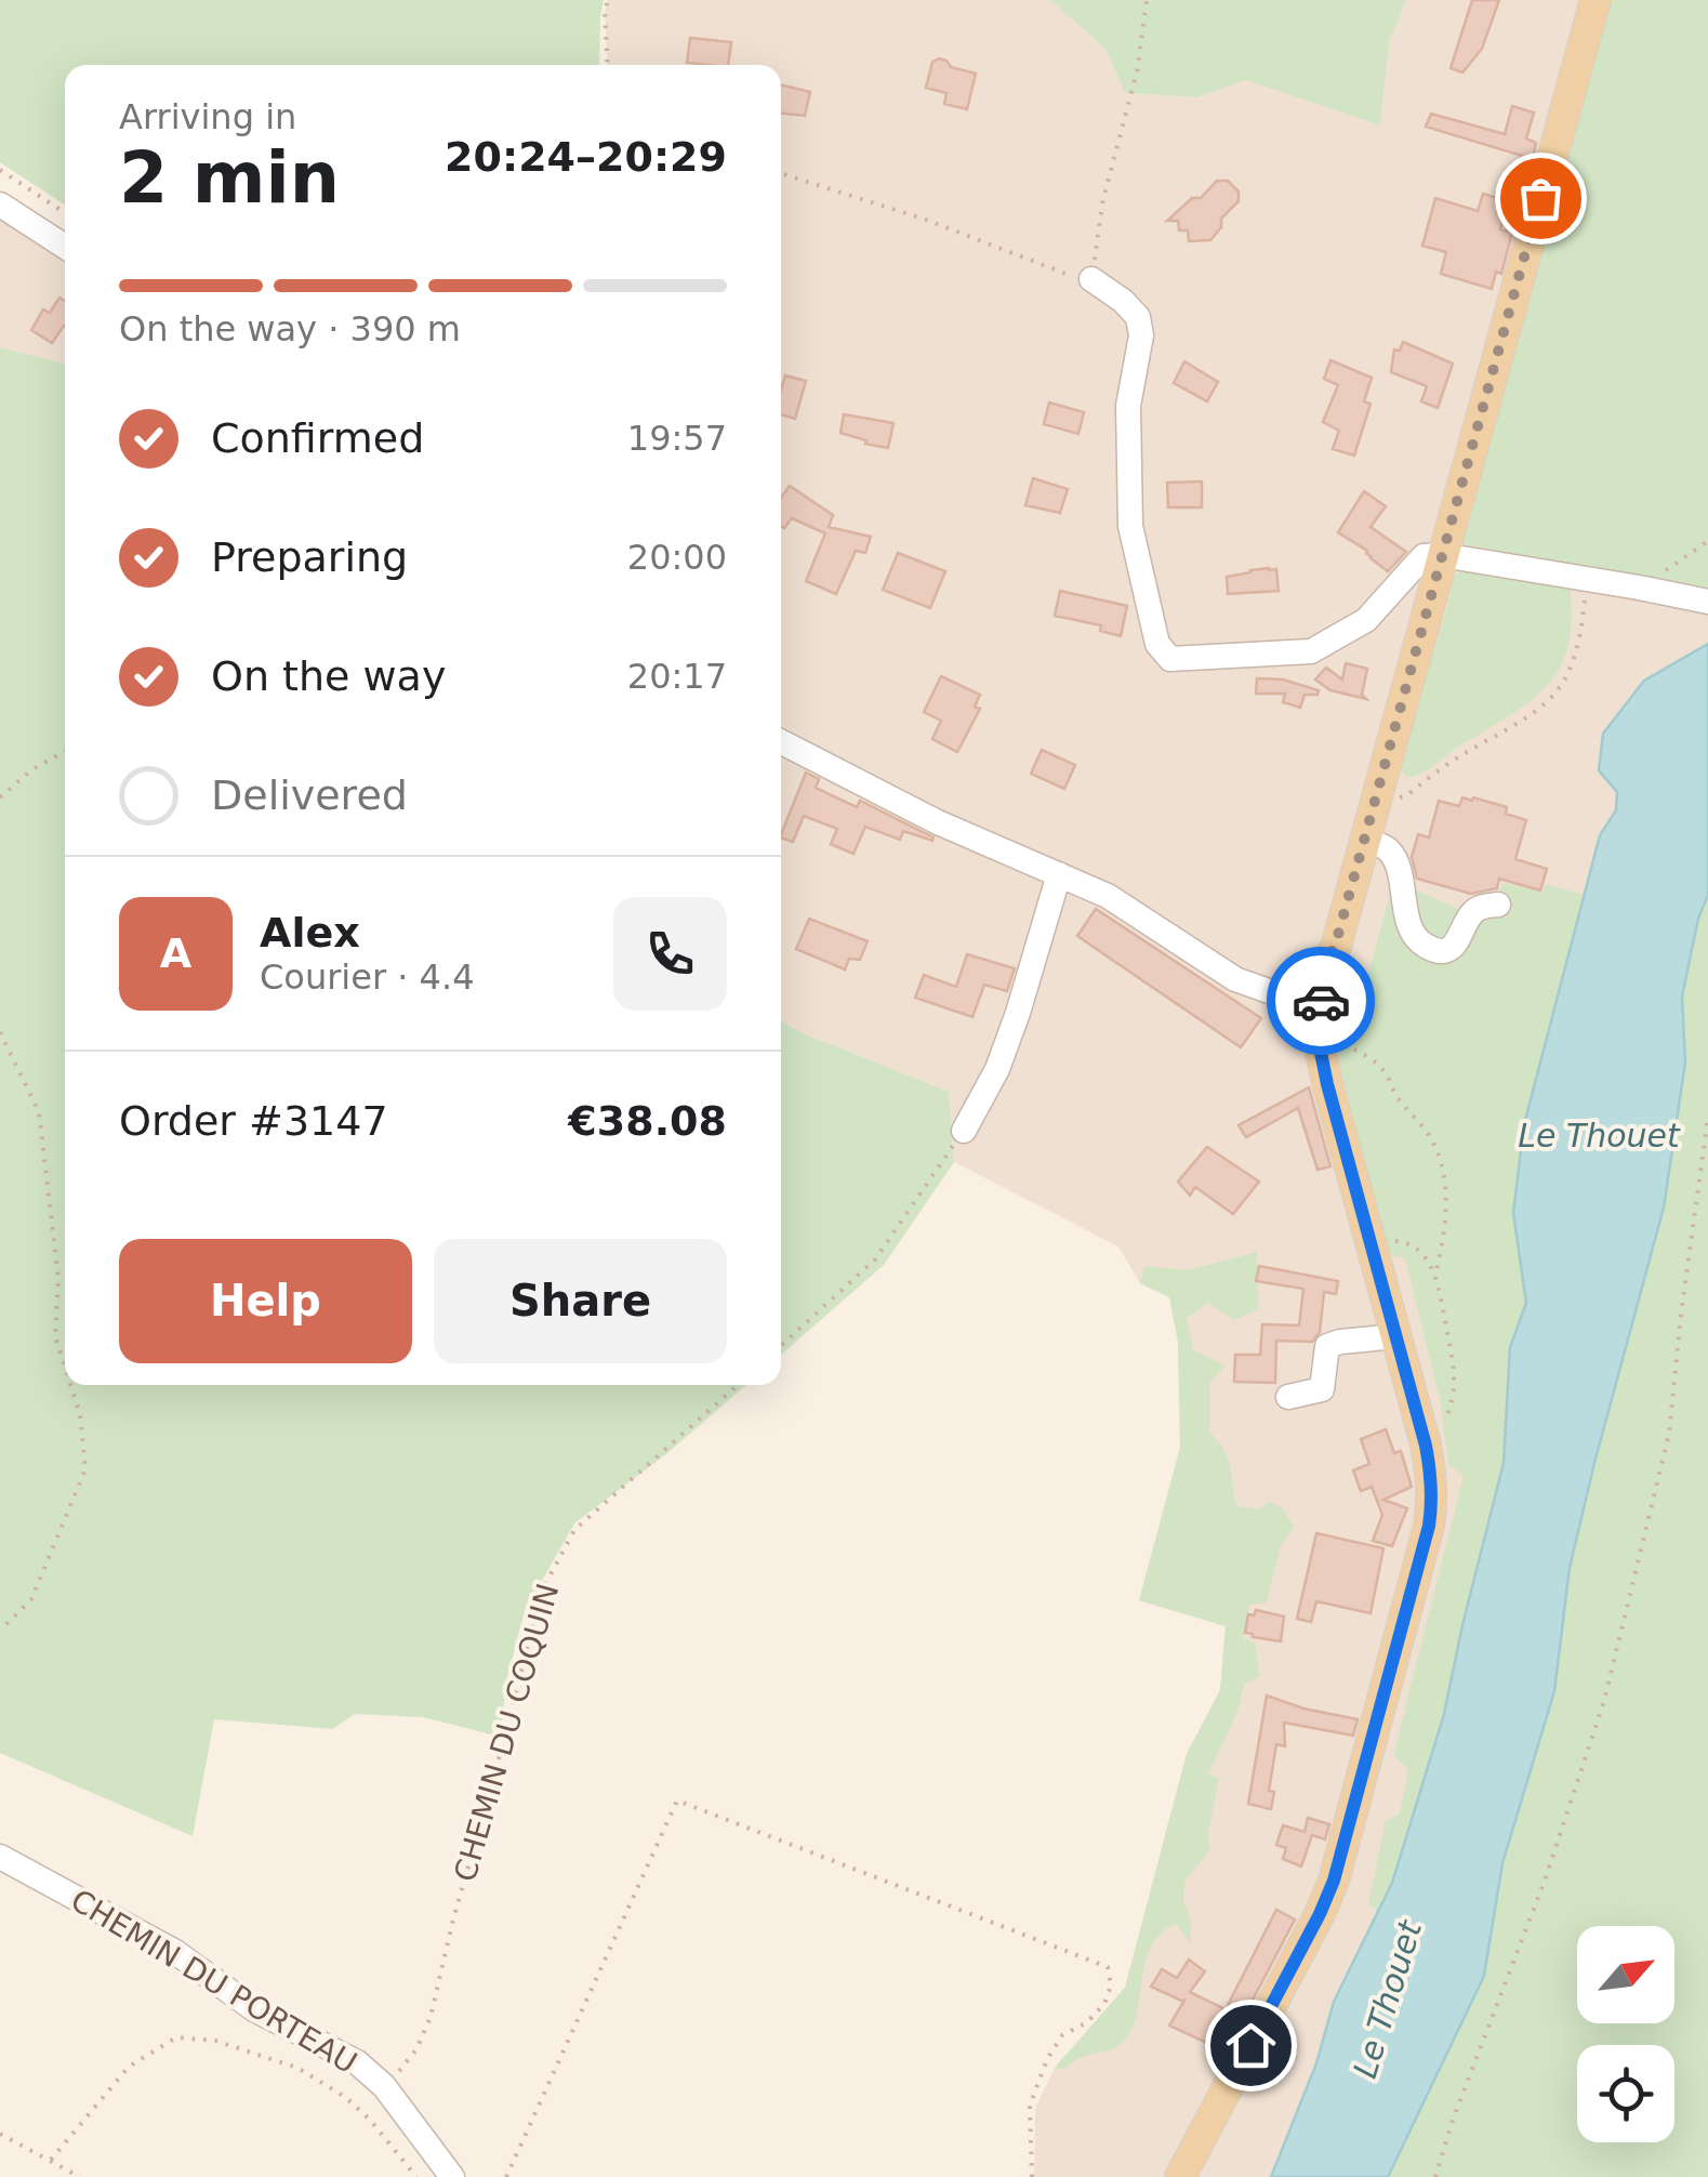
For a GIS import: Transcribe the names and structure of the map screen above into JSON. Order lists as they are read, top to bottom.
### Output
{
  "streets": {
    "street": ["CHEMIN DU PORTEAU"],
    "path": ["CHEMIN DU COQUIN"]
  },
  "crossings": [
    ["CHEMIN DU COQUIN", "CHEMIN DU PORTEAU"]
  ],
  "water": ["Le Thouet"],
  "north": "top right",
  "page": {
    "heading": ["2 min", "Arriving in", "20:24–20:29"],
    "panel": [
      "Alex",
      "Courier · 4.4",
      "Order #3147",
      "€38.08"
    ],
    "bar": "On the way · 390 m",
    "list": [
      ["Confirmed", "19:57"],
      ["Preparing", "20:00"],
      ["On the way", "20:17"],
      "Delivered"
    ],
    "round": "A",
    "buttons": ["Help", "Share"]
  }
}
